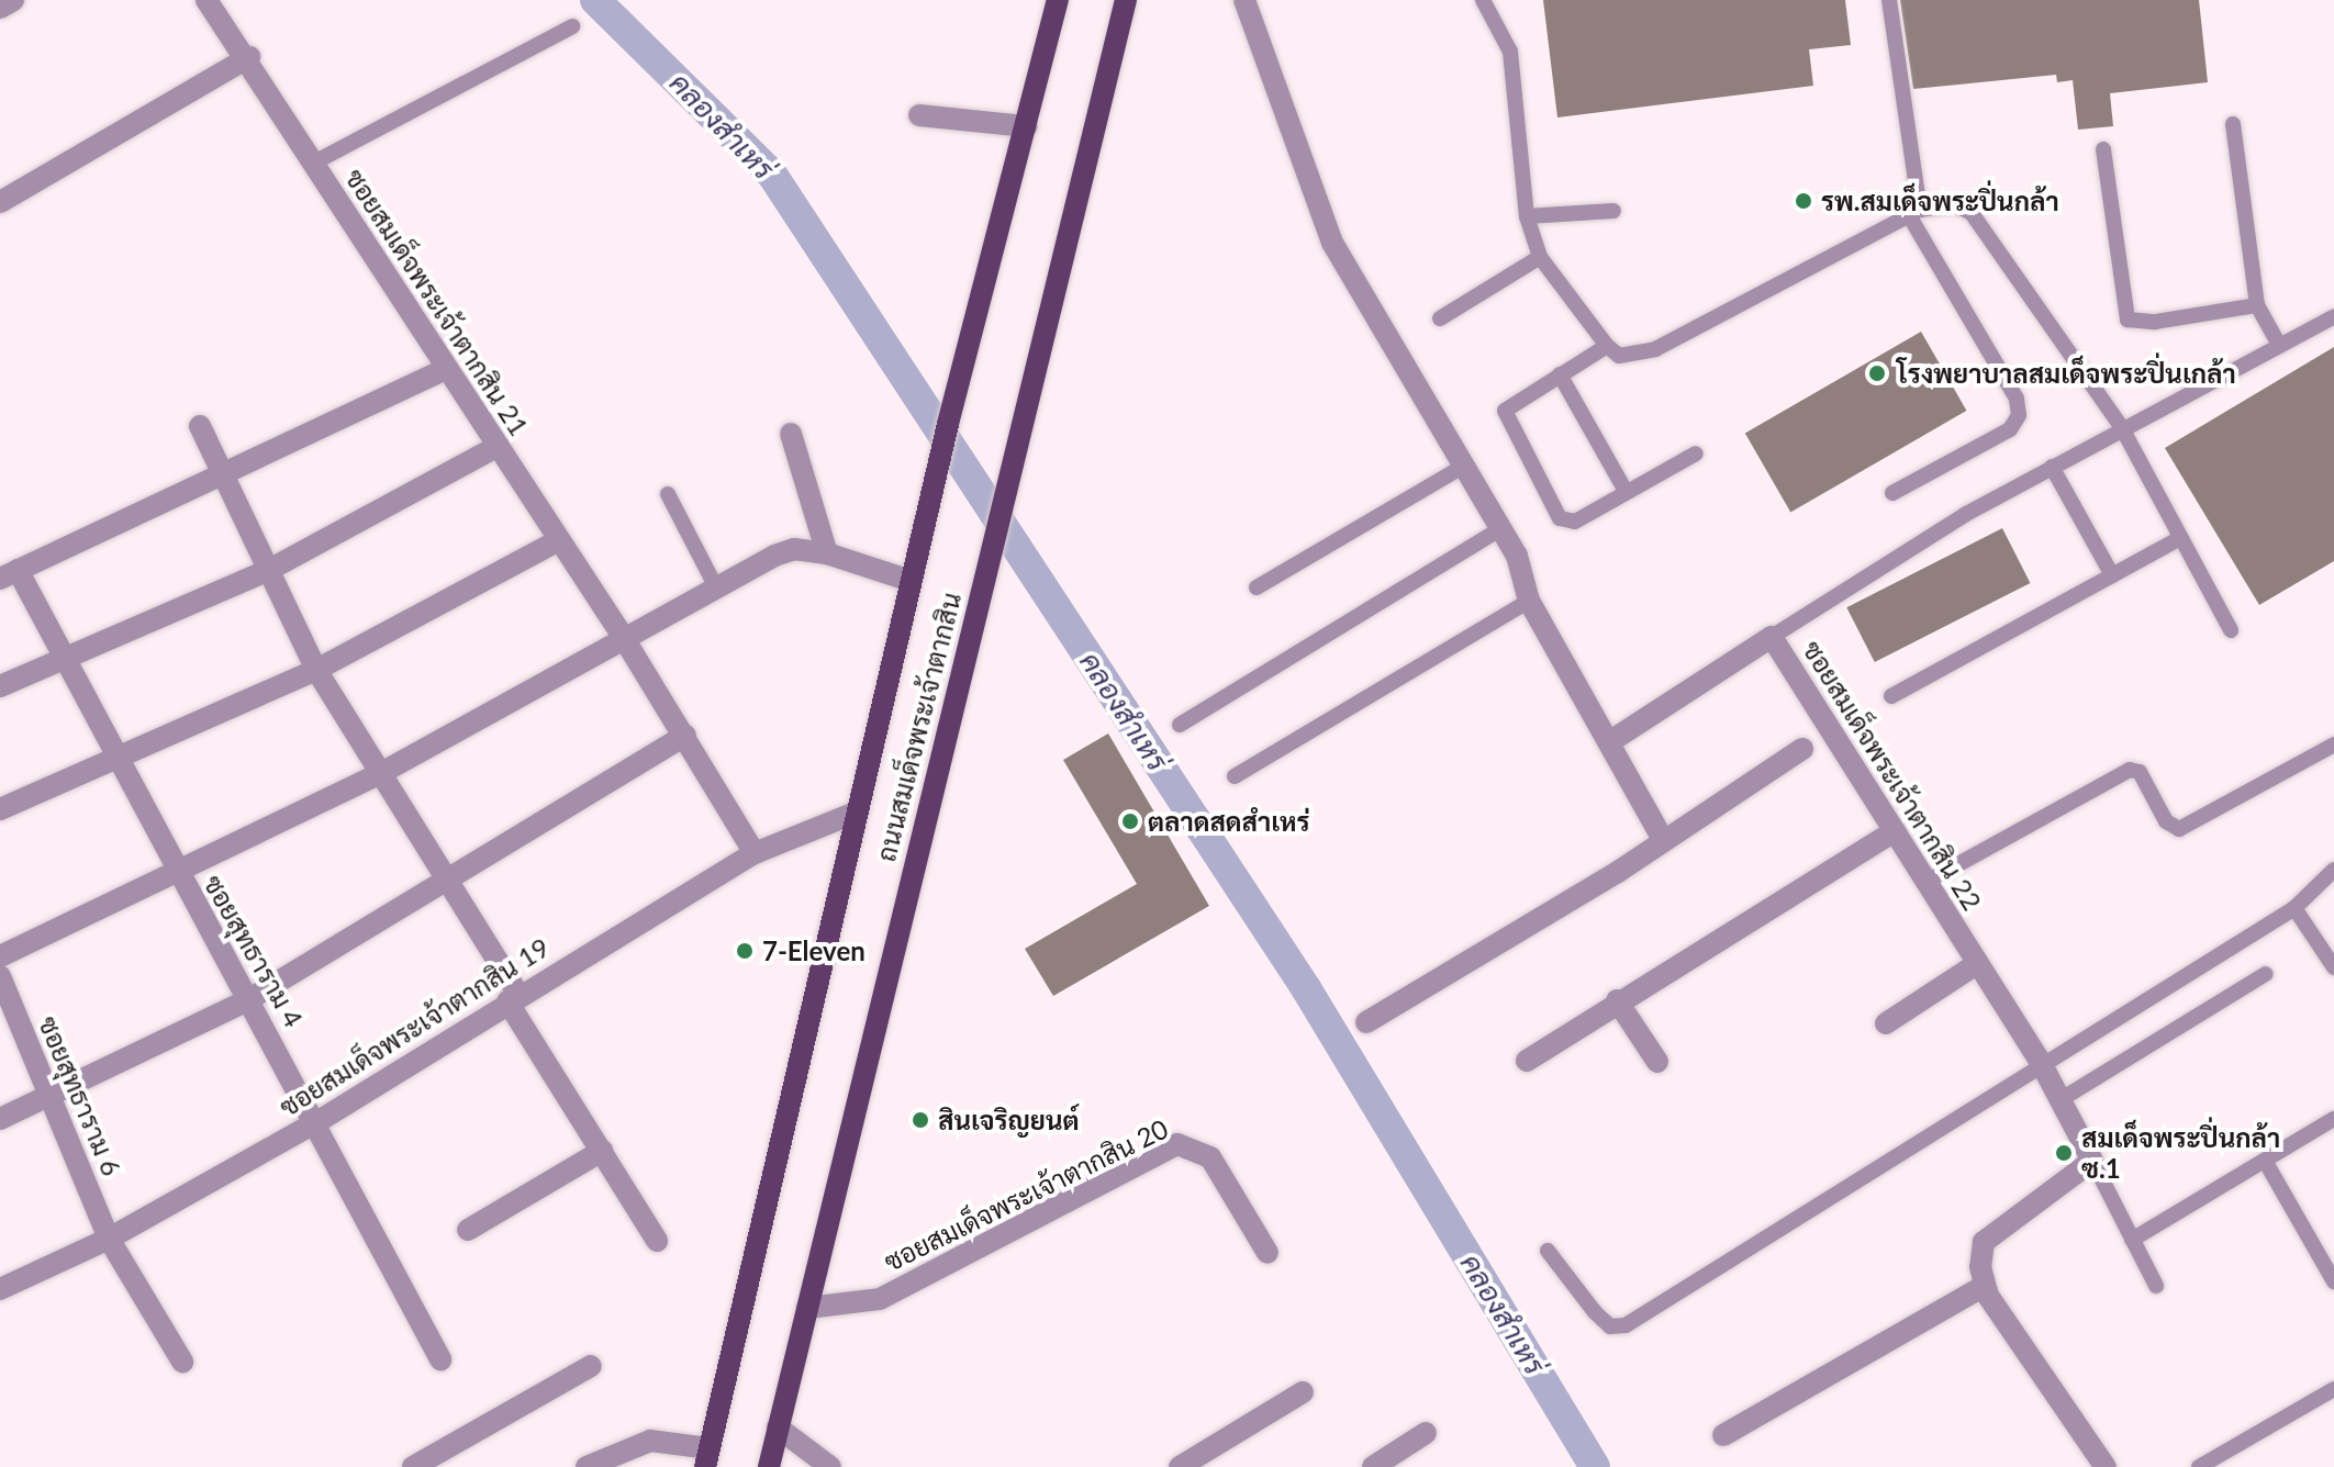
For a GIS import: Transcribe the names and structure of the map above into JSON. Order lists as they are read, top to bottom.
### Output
{
  "streets": {
    "main road": ["ถนนสมเด็จพระเจ้าตากสิน"],
    "street": [
      "ซอยสมเด็จพระเจ้าตากสิน 21",
      "ซอยสมเด็จพระเจ้าตากสิน 22",
      "ซอยสุทธาราม 4",
      "ซอยสมเด็จพระเจ้าตากสิน 19",
      "ซอยสุทธาราม 6",
      "ซอยสมเด็จพระเจ้าตากสิน 20"
    ]
  },
  "crossings": [
    ["ซอยสมเด็จพระเจ้าตากสิน 21", "ซอยสมเด็จพระเจ้าตากสิน 19"],
    ["ถนนสมเด็จพระเจ้าตากสิน", "ซอยสมเด็จพระเจ้าตากสิน 19"],
    ["ถนนสมเด็จพระเจ้าตากสิน", "ซอยสมเด็จพระเจ้าตากสิน 20"],
    ["ซอยสุทธาราม 4", "ซอยสมเด็จพระเจ้าตากสิน 19"],
    ["ซอยสมเด็จพระเจ้าตากสิน 19", "ซอยสุทธาราม 6"]
  ],
  "water": ["คลองสำเหร่"],
  "places": [
    "รพ.สมเด็จพระปิ่นกล้า",
    "โรงพยาบาลสมเด็จพระปิ่นเกล้า",
    "ตลาดสดสำเหร่",
    "7-Eleven",
    "สินเจริญยนต์",
    "สมเด็จพระปิ่นกล้า ซ.1"
  ]
}
